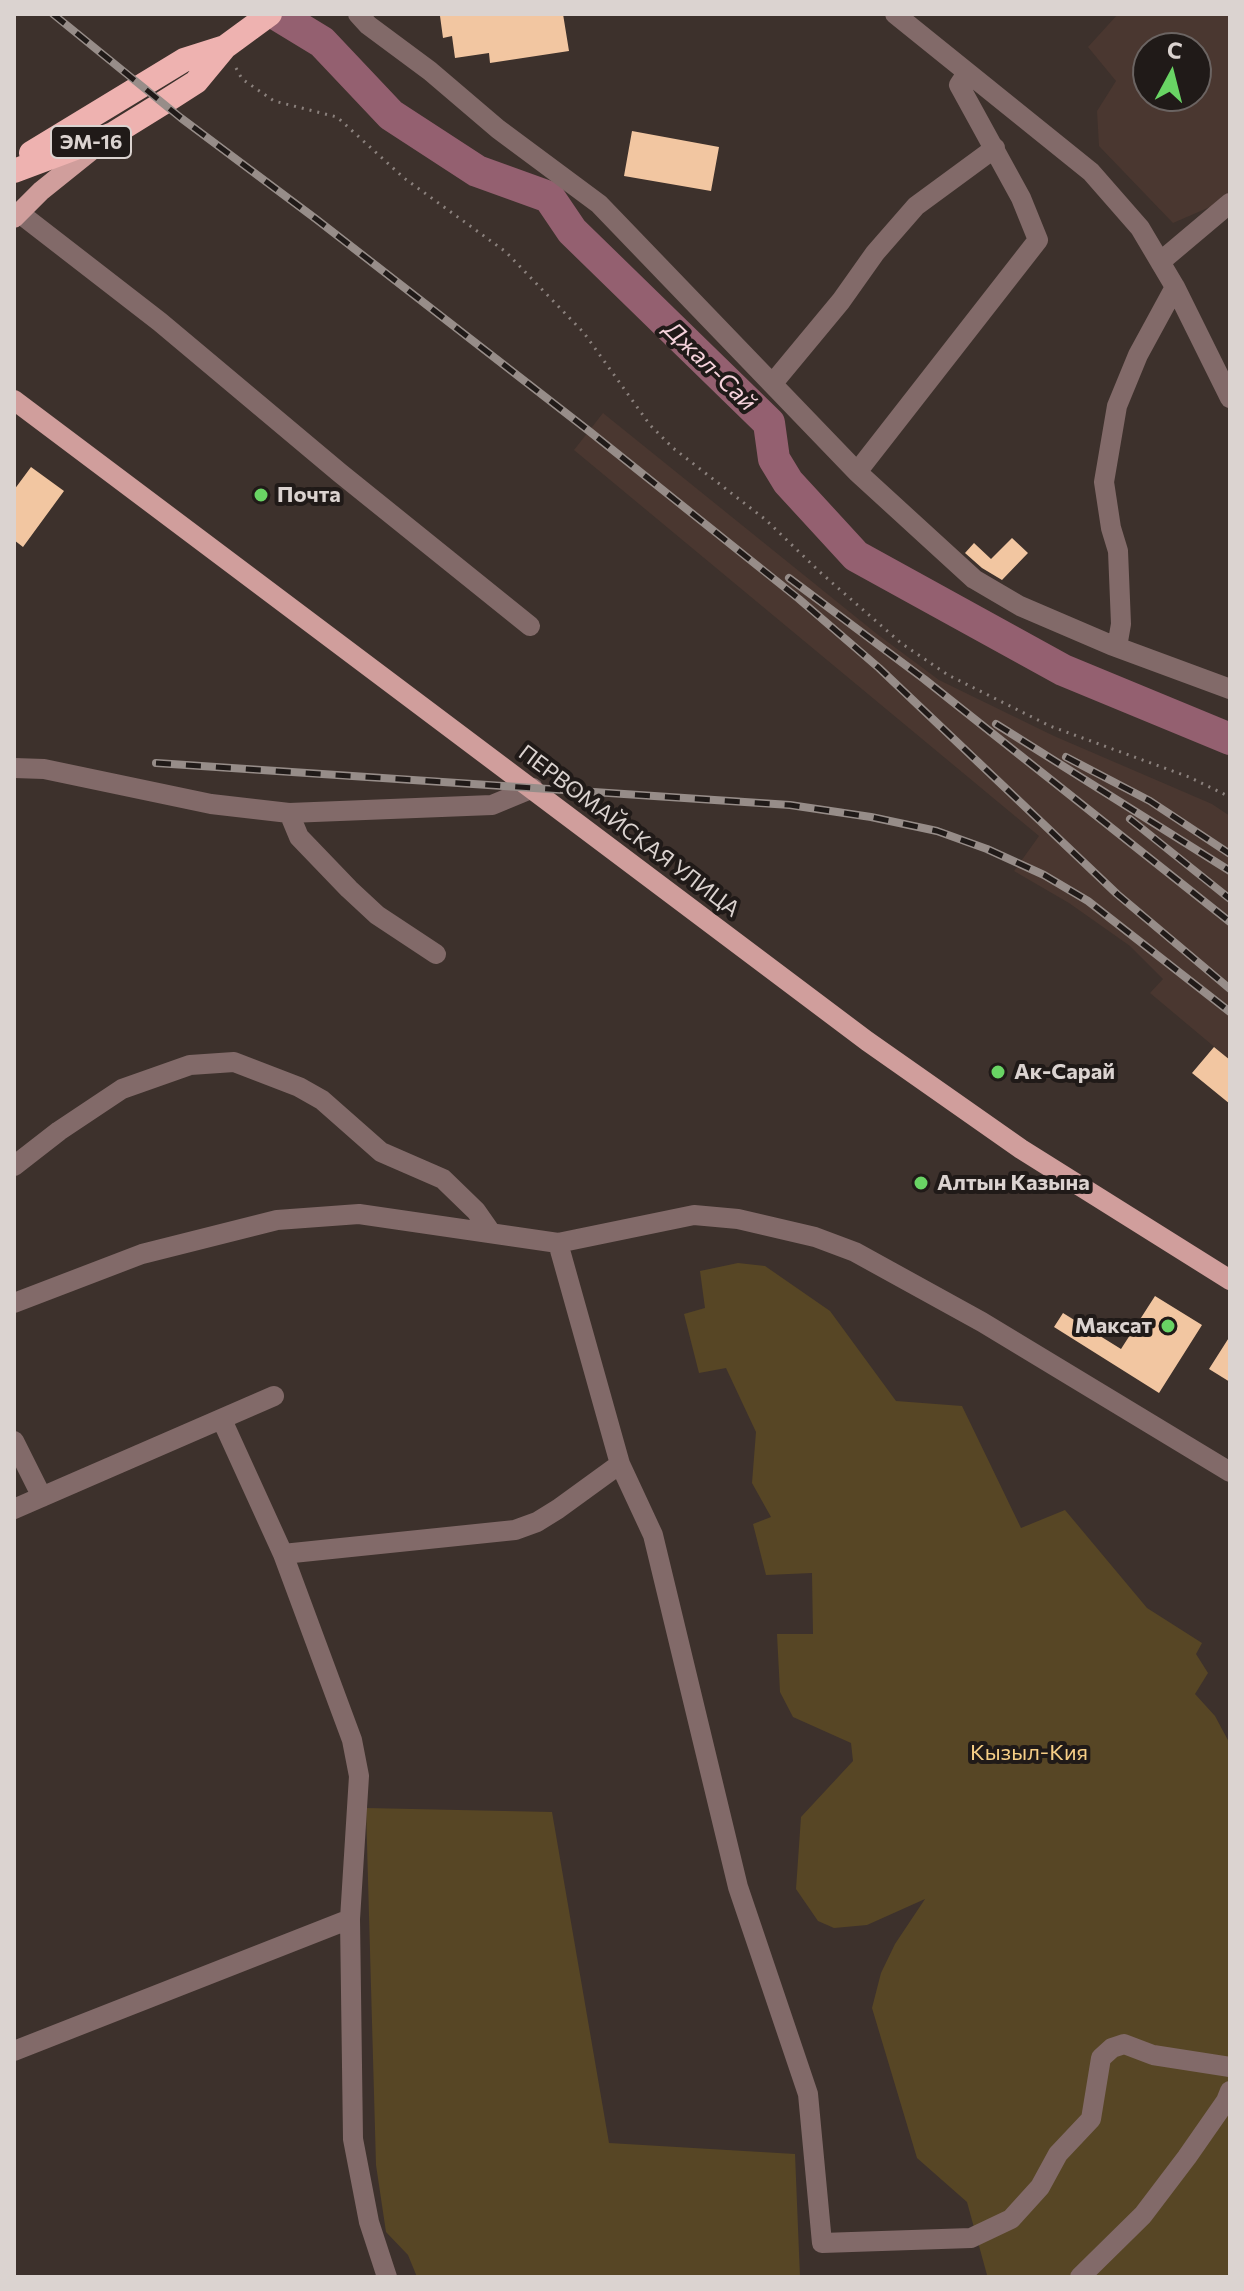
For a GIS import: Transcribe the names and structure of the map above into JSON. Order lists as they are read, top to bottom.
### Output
{
  "streets": {
    "highway": ["ЭМ-16"],
    "main road": ["ПЕРВОМАЙСКАЯ УЛИЦА"]
  },
  "water": ["Джал-Сай"],
  "parks": ["Кызыл-Кия"],
  "places": [
    "Почта",
    "Ак-Сарай",
    "Алтын Казына",
    "Максат"
  ],
  "north": "top"
}
